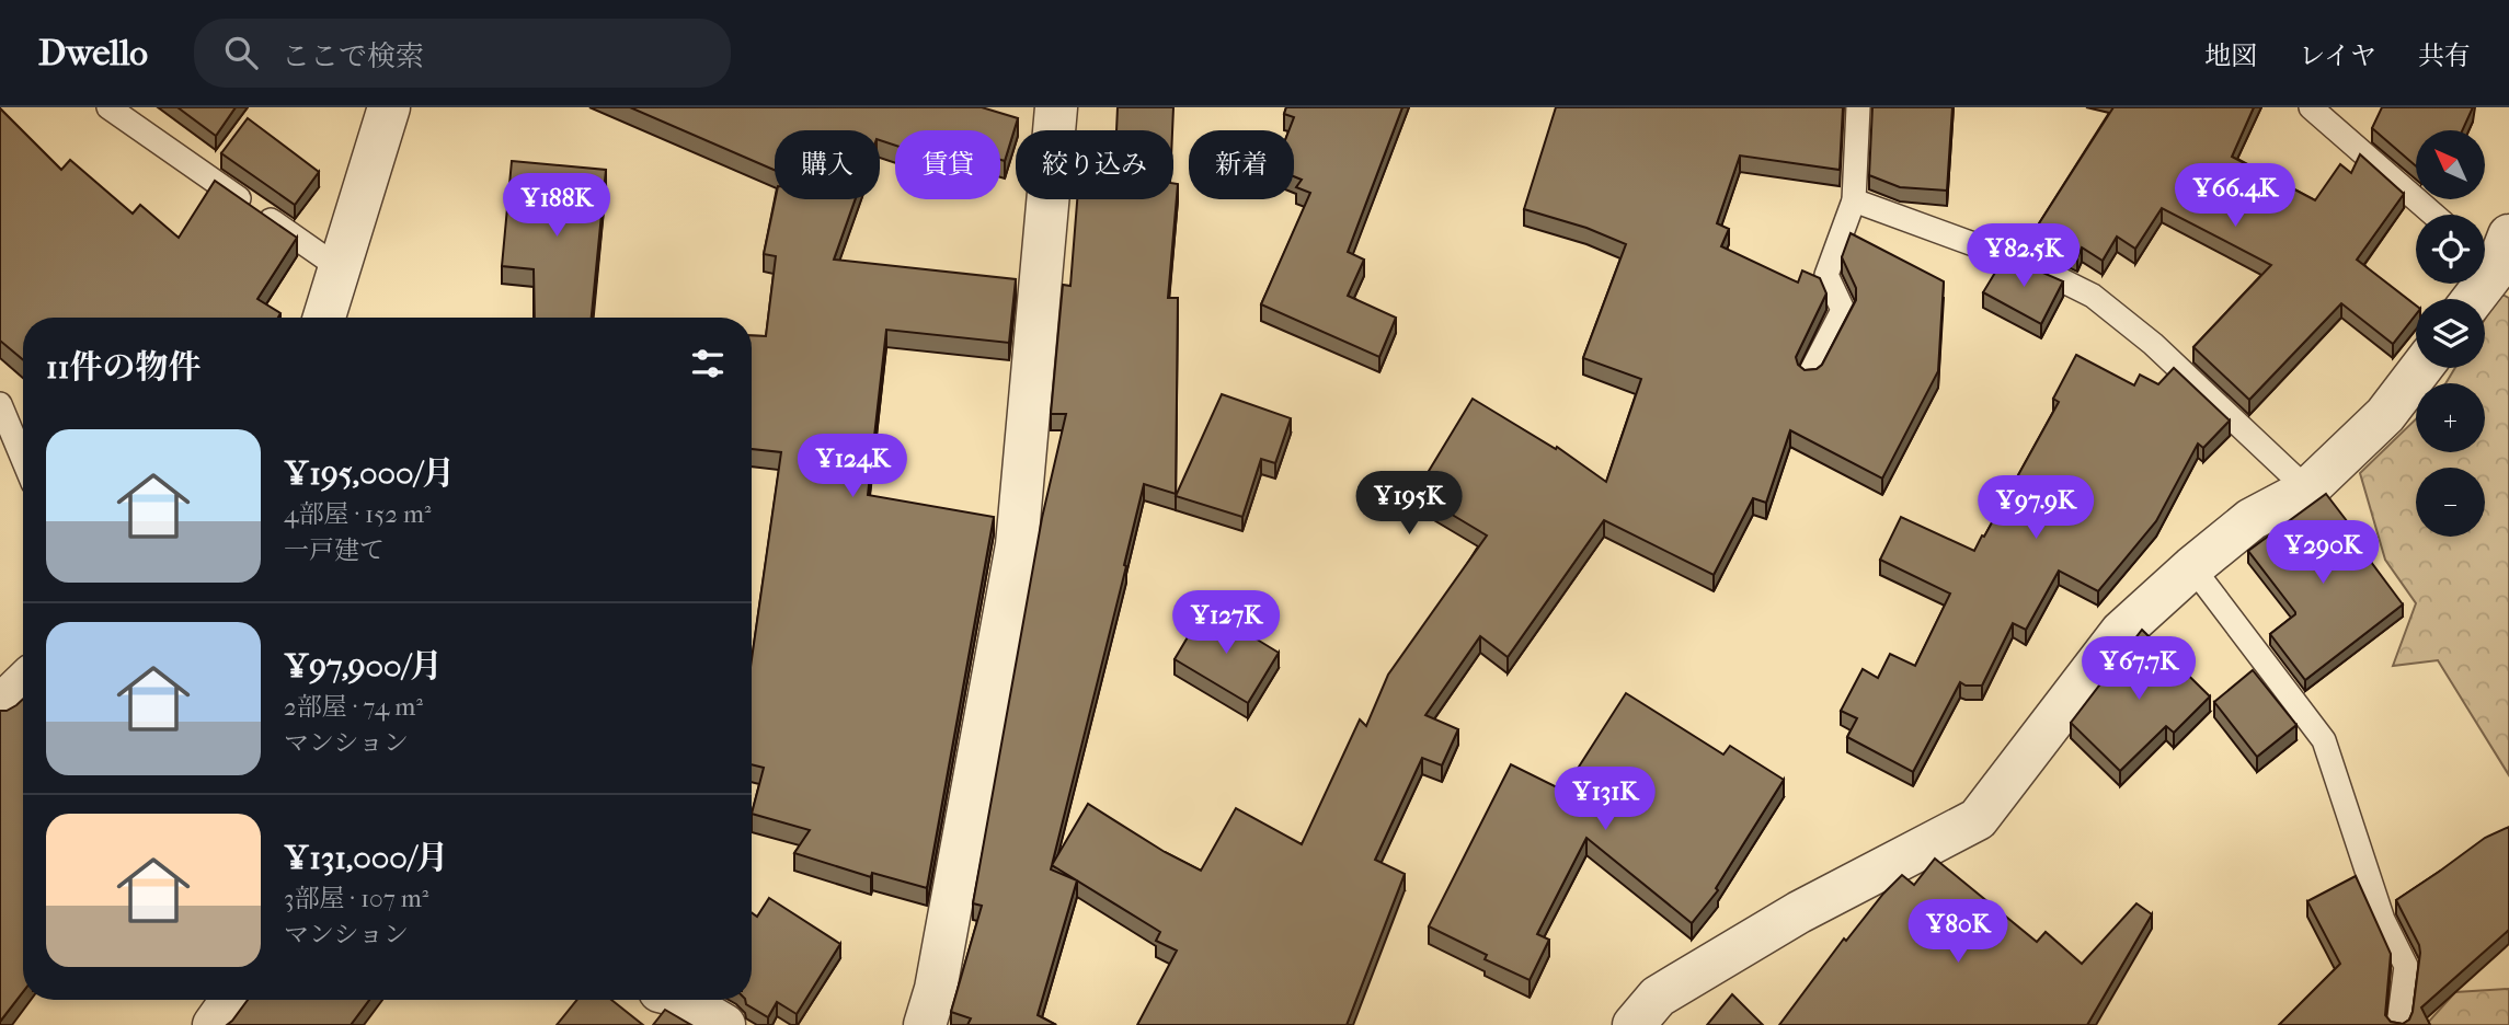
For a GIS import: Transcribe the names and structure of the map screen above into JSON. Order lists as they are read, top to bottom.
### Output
{
  "north": "top left",
  "page": {
    "header": "Dwello",
    "search": "ここで検索",
    "nav": ["地図", "レイヤ", "共有"],
    "map_buttons": ["+", "−"],
    "chip": [
      "購入",
      "賃貸",
      "絞り込み",
      "新着"
    ],
    "price": [
      "¥66.4K",
      "¥188K",
      "¥82.5K",
      "¥124K",
      "¥195K",
      "¥97.9K",
      "¥290K",
      "¥127K",
      "¥67.7K",
      "¥131K",
      "¥80K"
    ],
    "heading": "11件の物件",
    "list": [
      {
        "name": "¥195,000/月",
        "note": "4部屋 · 152 m² · 一戸建て"
      },
      {
        "name": "¥97,900/月",
        "note": "2部屋 · 74 m² · マンション"
      },
      {
        "name": "¥131,000/月",
        "note": "3部屋 · 107 m² · マンション"
      }
    ]
  }
}
